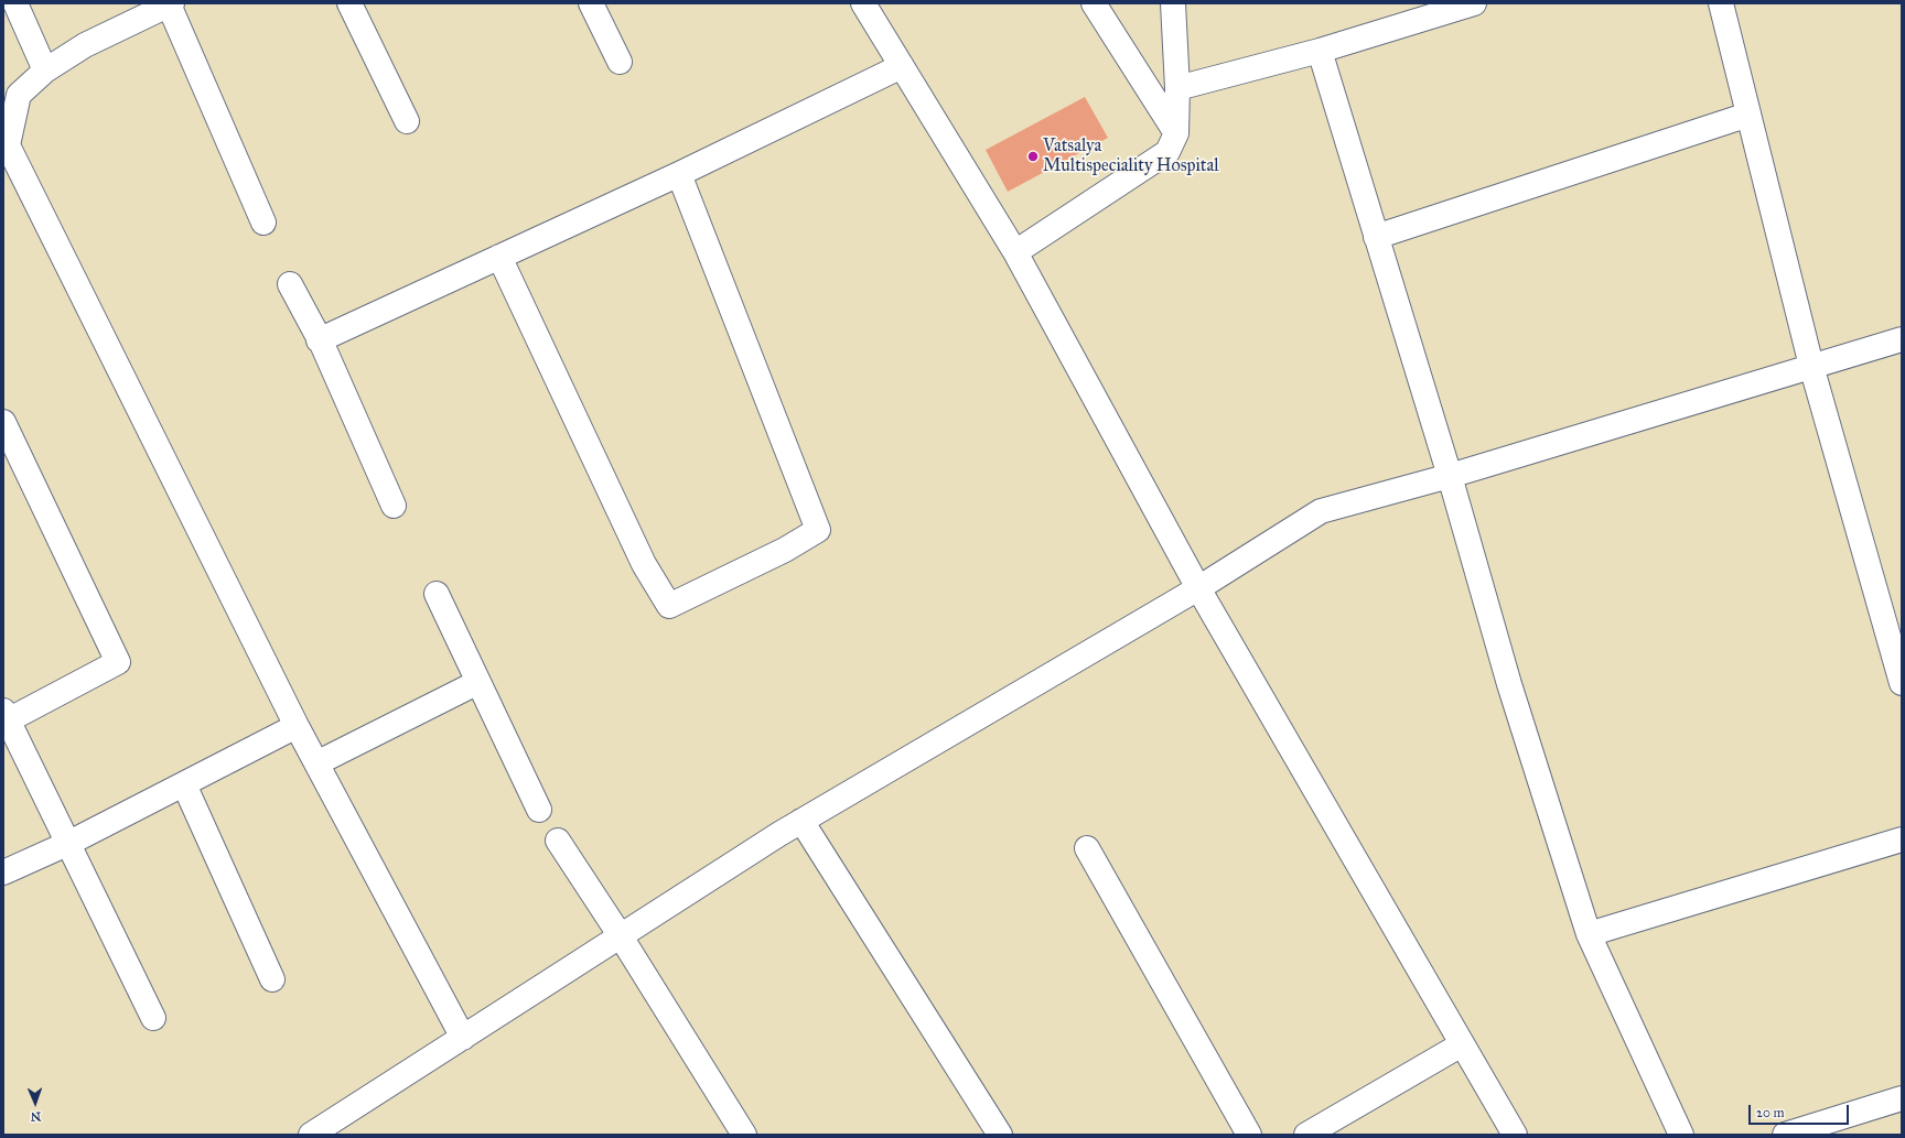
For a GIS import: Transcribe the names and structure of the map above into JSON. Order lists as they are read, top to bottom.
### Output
{
  "places": ["Vatsalya Multispeciality Hospital"],
  "scale_bar": "20 m",
  "north": "bottom"
}
